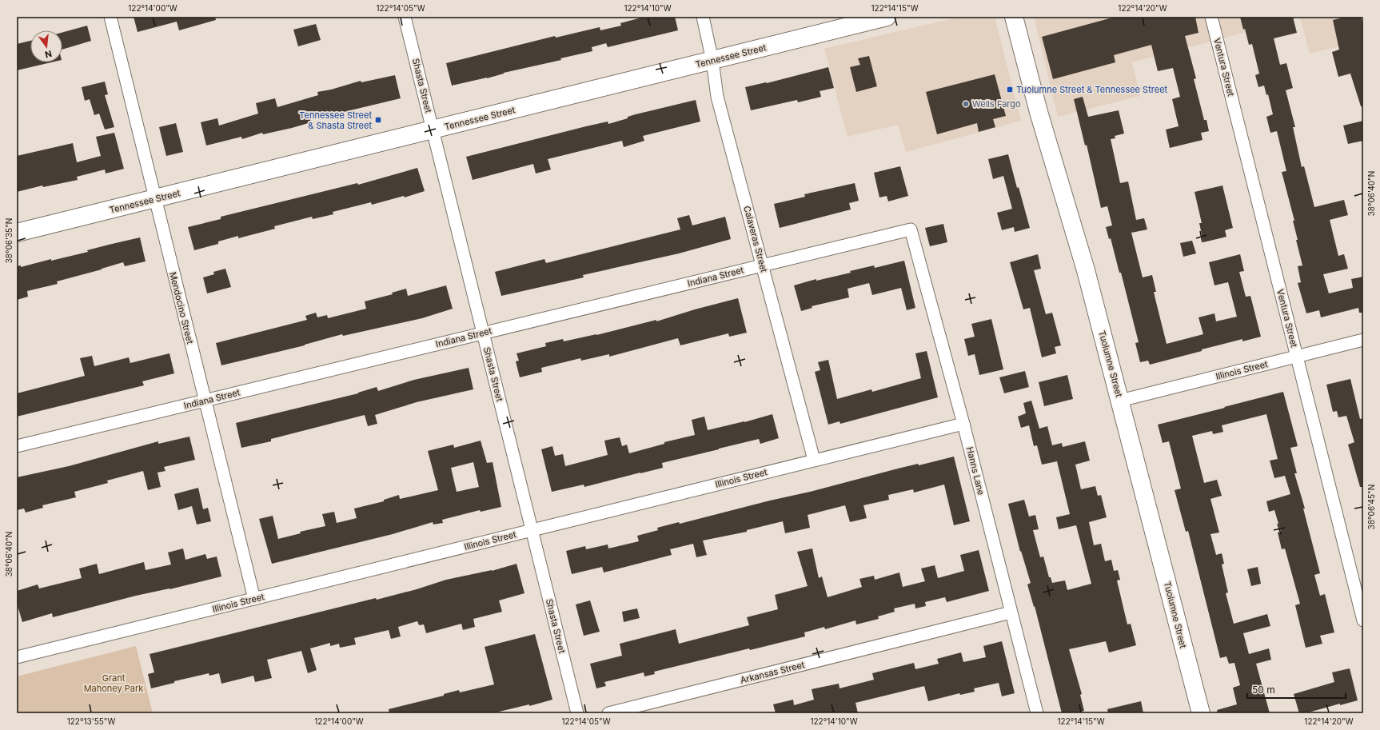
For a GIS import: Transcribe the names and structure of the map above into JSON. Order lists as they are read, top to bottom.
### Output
{
  "streets": {
    "main road": ["Tennessee Street", "Tuolumne Street"],
    "street": [
      "Ventura Street",
      "Shasta Street",
      "Calaveras Street",
      "Indiana Street",
      "Mendocino Street",
      "Illinois Street",
      "Hanns Lane",
      "Arkansas Street"
    ]
  },
  "crossings": [
    ["Tennessee Street", "Shasta Street"],
    ["Tennessee Street", "Calaveras Street"],
    ["Tennessee Street", "Mendocino Street"],
    ["Ventura Street", "Illinois Street"],
    ["Shasta Street", "Indiana Street"],
    ["Shasta Street", "Illinois Street"],
    ["Calaveras Street", "Indiana Street"],
    ["Calaveras Street", "Illinois Street"],
    ["Indiana Street", "Mendocino Street"],
    ["Indiana Street", "Hanns Lane"],
    ["Mendocino Street", "Illinois Street"],
    ["Tuolumne Street", "Illinois Street"],
    ["Illinois Street", "Hanns Lane"],
    ["Hanns Lane", "Arkansas Street"]
  ],
  "parks": ["Grant Mahoney Park"],
  "places": {
    "transit": ["Tuolumne Street & Tennessee Street", "Tennessee Street & Shasta Street"],
    "other": ["Wells Fargo"]
  },
  "scale_bar": "50 m",
  "north": "bottom",
  "coordinates": [
    "122°14'00\"W",
    "122°14'05\"W",
    "122°14'10\"W",
    "122°14'15\"W",
    "122°14'20\"W",
    "38°06'40\"N",
    "38°06'35\"N",
    "38°06'45\"N",
    "122°13'55\"W"
  ]
}
